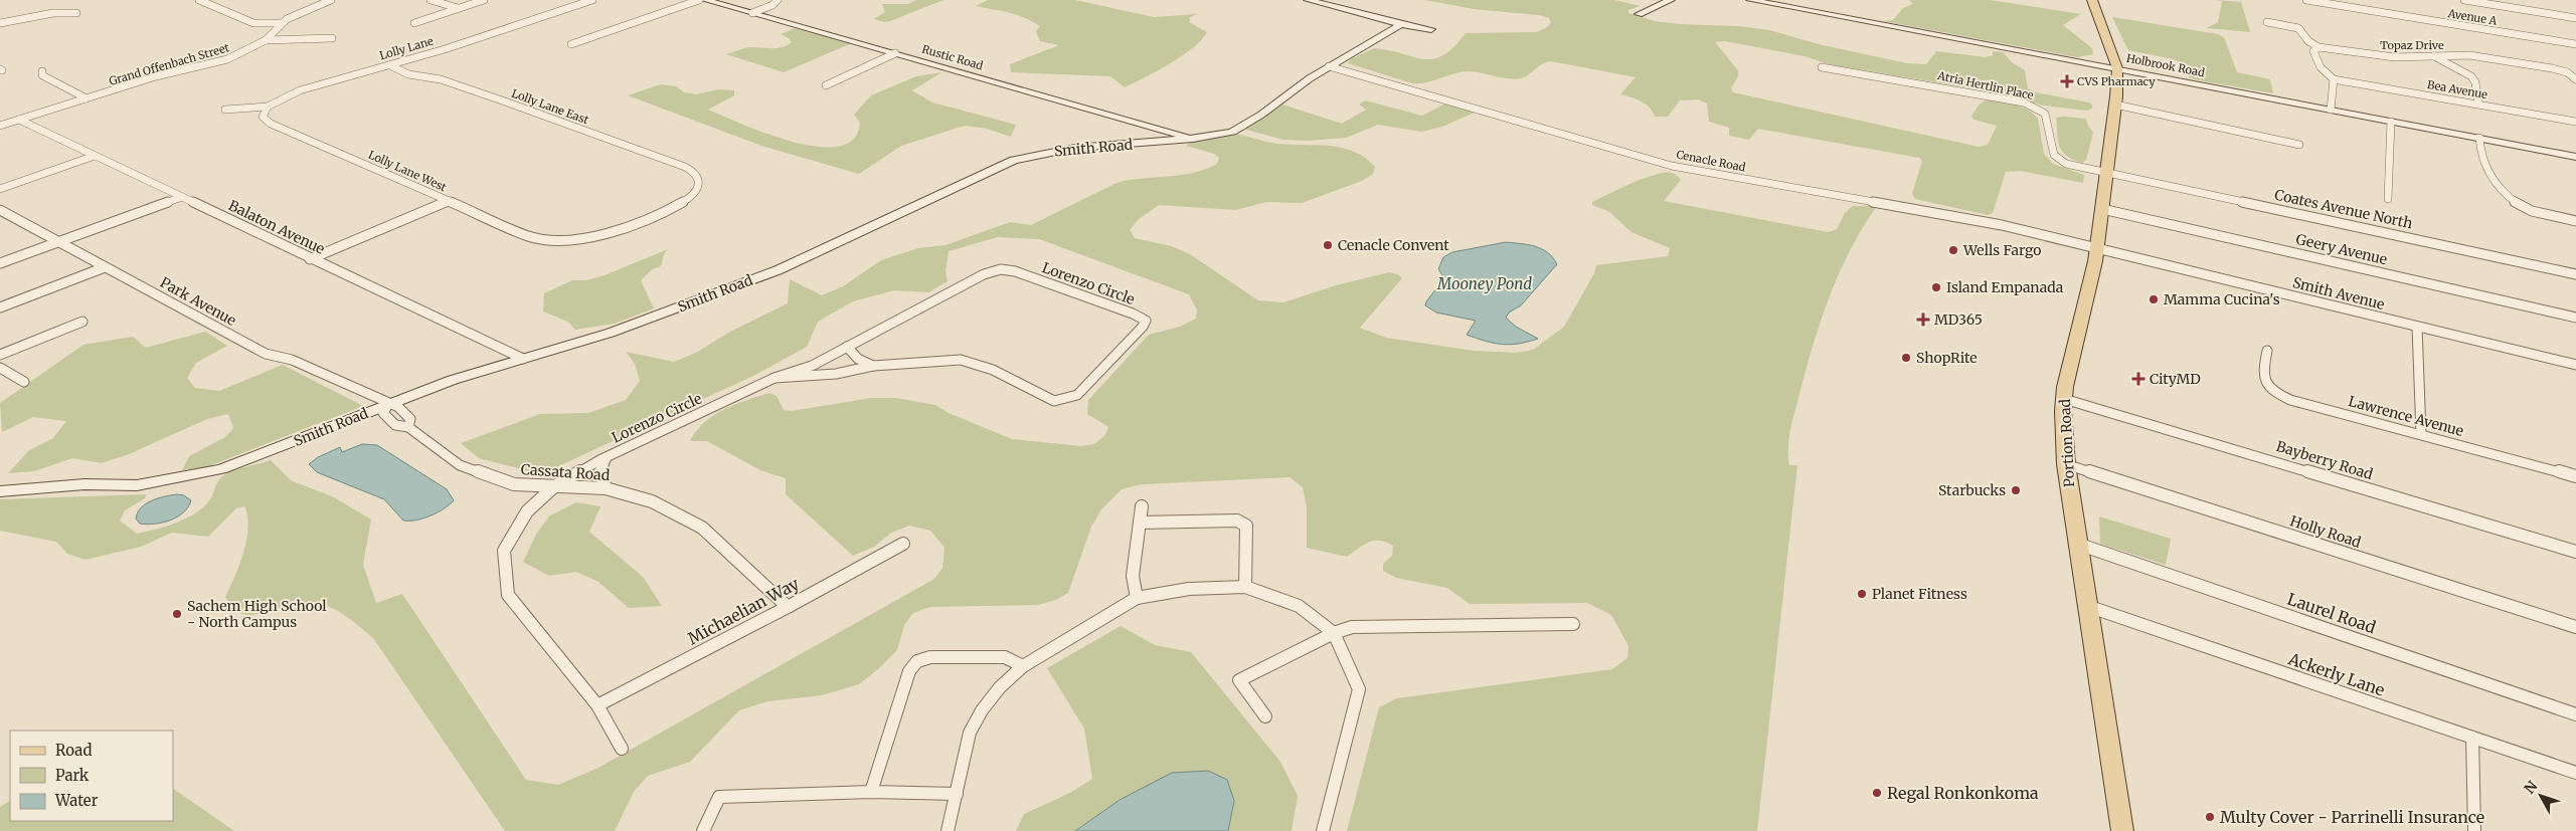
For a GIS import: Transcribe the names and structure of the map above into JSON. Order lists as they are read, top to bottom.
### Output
{
  "streets": {
    "main road": ["Portion Road"],
    "street": [
      "Avenue A",
      "Topaz Drive",
      "Lolly Lane",
      "Rustic Road",
      "Grand Offenbach Street",
      "Holbrook Road",
      "Atria Hertlin Place",
      "Bea Avenue",
      "Lolly Lane East",
      "Smith Road",
      "Cenacle Road",
      "Lolly Lane West",
      "Coates Avenue North",
      "Balaton Avenue",
      "Geery Avenue",
      "Lorenzo Circle",
      "Smith Avenue",
      "Park Avenue",
      "Lawrence Avenue",
      "Bayberry Road",
      "Cassata Road",
      "Holly Road",
      "Michaelian Way",
      "Laurel Road",
      "Ackerly Lane"
    ]
  },
  "crossings": [
    ["Lolly Lane", "Lolly Lane East"],
    ["Lolly Lane", "Lolly Lane West"],
    ["Rustic Road", "Smith Road"],
    ["Grand Offenbach Street", "Balaton Avenue"],
    ["Holbrook Road", "Portion Road"],
    ["Atria Hertlin Place", "Coates Avenue North"],
    ["Atria Hertlin Place", "Portion Road"],
    ["Lolly Lane East", "Lolly Lane West"],
    ["Smith Road", "Cenacle Road"],
    ["Smith Road", "Balaton Avenue"],
    ["Smith Road", "Park Avenue"],
    ["Smith Road", "Cassata Road"],
    ["Cenacle Road", "Smith Avenue"],
    ["Cenacle Road", "Portion Road"],
    ["Coates Avenue North", "Portion Road"],
    ["Geery Avenue", "Portion Road"],
    ["Lorenzo Circle", "Cassata Road"],
    ["Smith Avenue", "Portion Road"],
    ["Park Avenue", "Cassata Road"],
    ["Portion Road", "Bayberry Road"],
    ["Portion Road", "Holly Road"],
    ["Portion Road", "Laurel Road"],
    ["Portion Road", "Ackerly Lane"],
    ["Cassata Road", "Michaelian Way"]
  ],
  "water": ["Mooney Pond"],
  "places": {
    "health": ["CVS Pharmacy", "MD365", "CityMD"],
    "other": [
      "Cenacle Convent",
      "Wells Fargo",
      "Island Empanada",
      "Mamma Cucina's",
      "ShopRite",
      "Starbucks",
      "Planet Fitness",
      "Sachem High School - North Campus",
      "Regal Ronkonkoma",
      "Multy Cover - Parrinelli Insurance"
    ]
  },
  "legend": ["Road", "Park", "Water"],
  "north": "top left"
}
